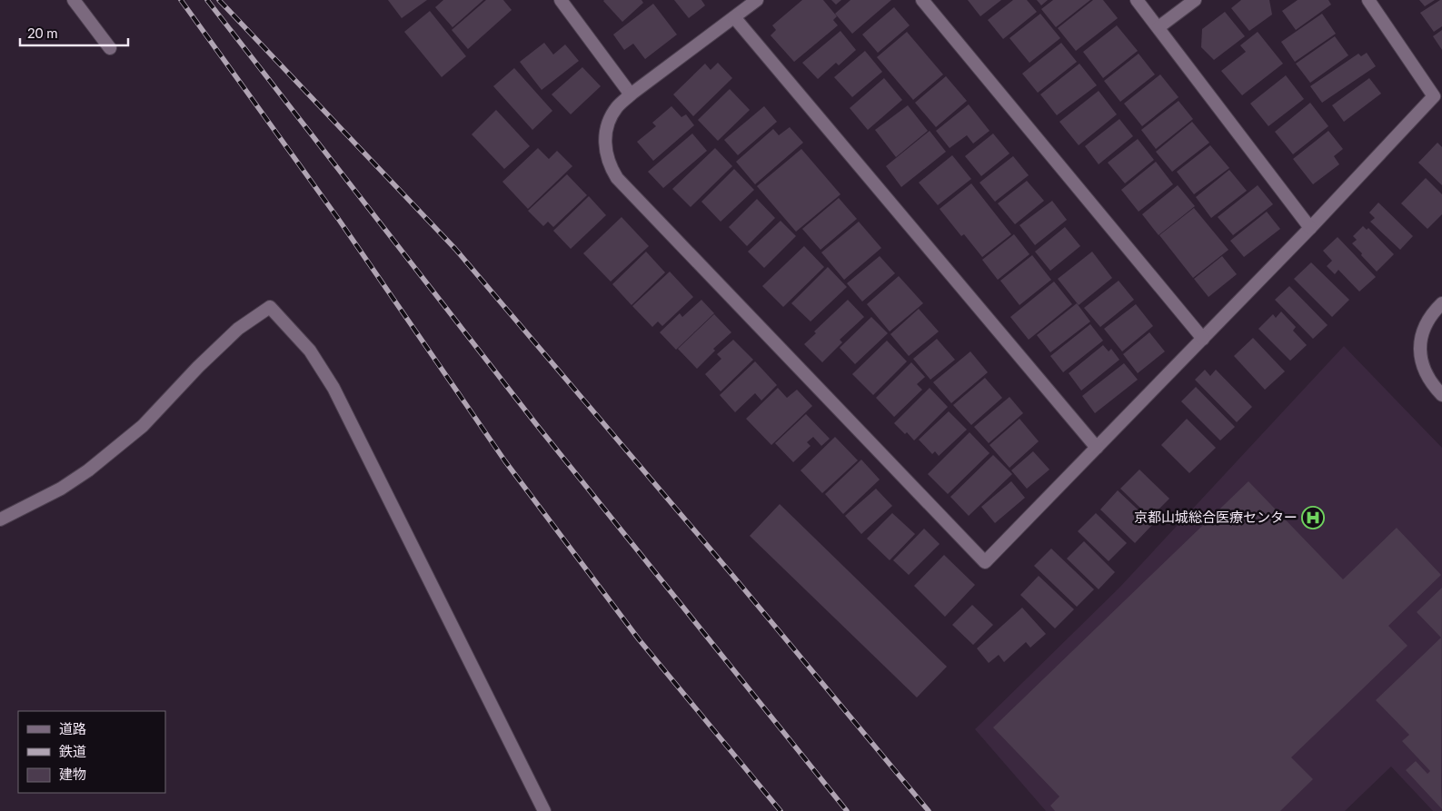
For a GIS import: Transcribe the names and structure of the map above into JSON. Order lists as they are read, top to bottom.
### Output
{
  "places": {
    "hospital": ["京都山城総合医療センター"]
  },
  "legend": ["道路", "鉄道", "建物"],
  "scale_bar": "20 m"
}
